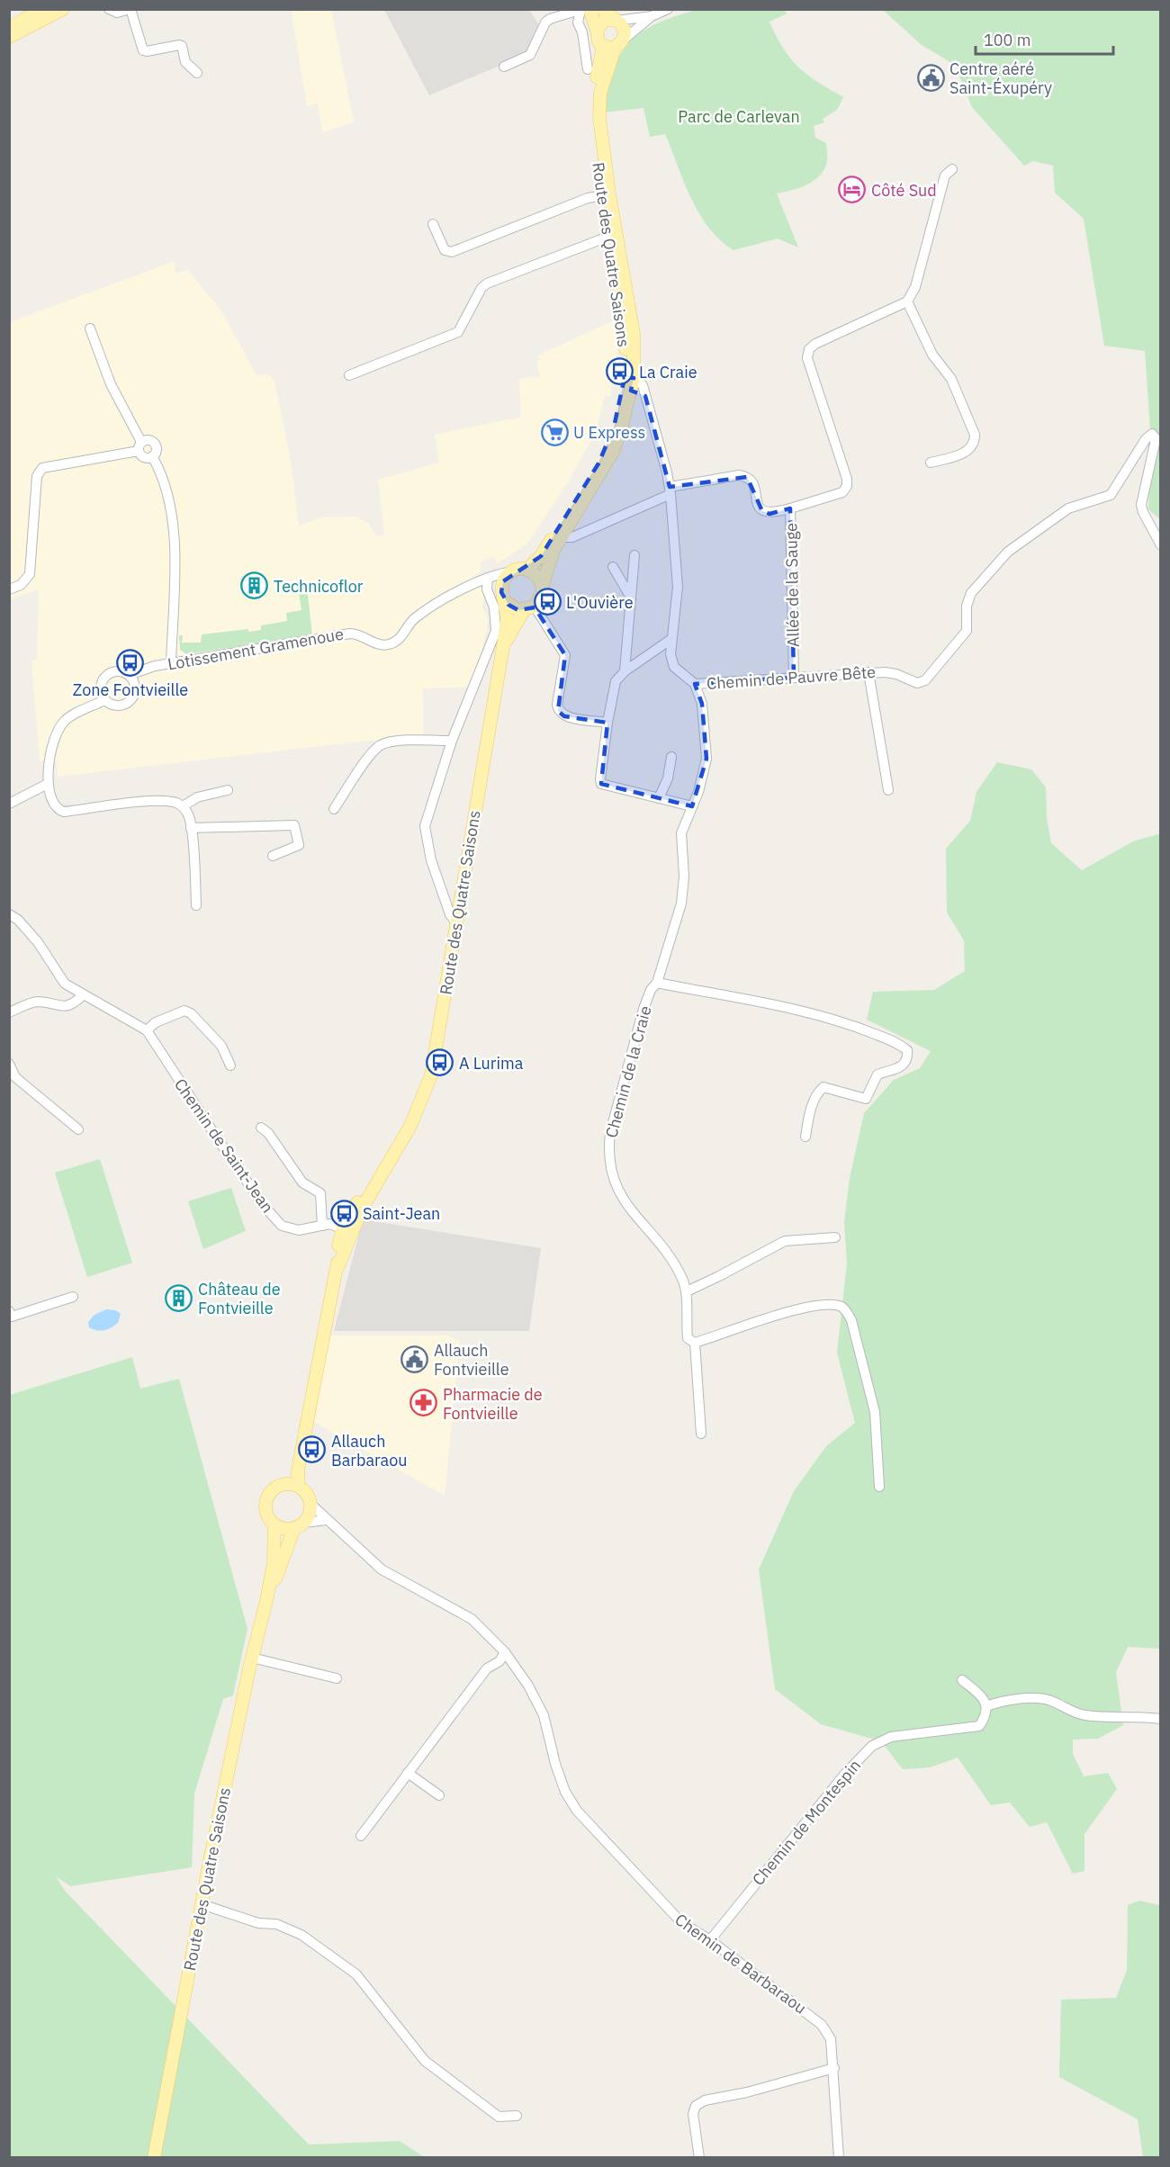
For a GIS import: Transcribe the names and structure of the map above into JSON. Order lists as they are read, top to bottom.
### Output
{
  "streets": {
    "main road": ["Route des Quatre Saisons"],
    "street": [
      "Allée de la Sauge",
      "Lotissement Gramenoue",
      "Chemin de Pauvre Bête",
      "Chemin de la Craie",
      "Chemin de Saint-Jean",
      "Chemin de Montespin",
      "Chemin de Barbaraou"
    ]
  },
  "crossings": [
    ["Route des Quatre Saisons", "Allée de la Sauge"],
    ["Route des Quatre Saisons", "Lotissement Gramenoue"],
    ["Route des Quatre Saisons", "Chemin de Saint-Jean"],
    ["Route des Quatre Saisons", "Chemin de Barbaraou"],
    ["Allée de la Sauge", "Chemin de Pauvre Bête"],
    ["Chemin de Pauvre Bête", "Chemin de la Craie"],
    ["Chemin de Montespin", "Chemin de Barbaraou"]
  ],
  "parks": ["Parc de Carlevan"],
  "places": {
    "public building": ["Centre aéré Saint-Éxupéry", "Allauch Fontvieille"],
    "hotel": ["Côté Sud"],
    "bus stop": [
      "La Craie",
      "L'Ouvière",
      "Zone Fontvieille",
      "A Lurima",
      "Saint-Jean",
      "Allauch Barbaraou"
    ],
    "supermarket": ["U Express"],
    "building": ["Technicoflor", "Château de Fontvieille"],
    "pharmacy": ["Pharmacie de Fontvieille"]
  },
  "scale_bar": "100 m"
}
